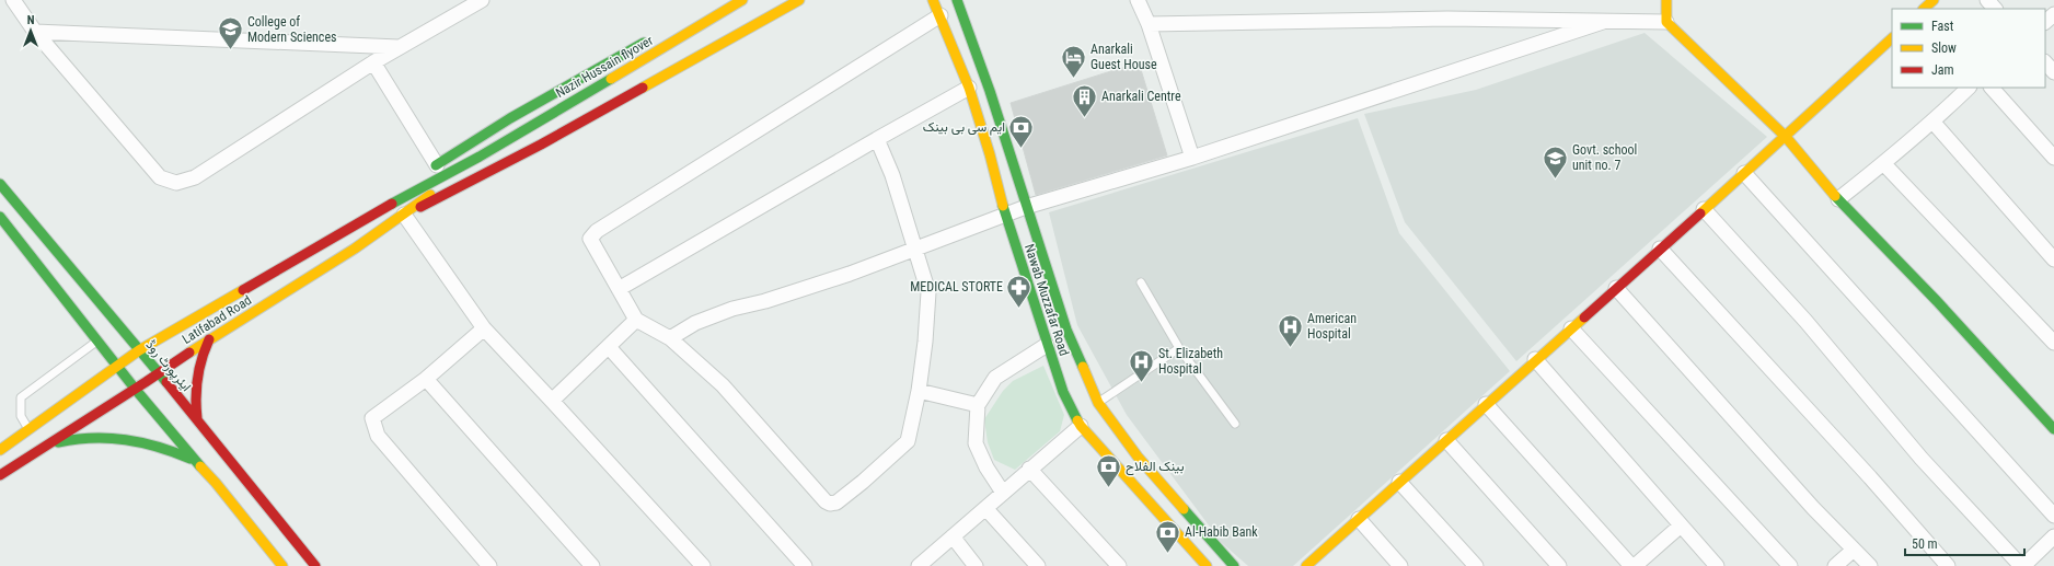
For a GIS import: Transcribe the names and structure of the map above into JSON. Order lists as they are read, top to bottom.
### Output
{
  "streets": {
    "street": [
      "Nazir Hussain flyover",
      "Nawab Muzzafar Road",
      "Latifabad Road",
      "ایئرپورٹ روڈ"
    ]
  },
  "crossings": [
    ["Latifabad Road", "ایئرپورٹ روڈ"]
  ],
  "places": {
    "school or university": ["College of Modern Sciences", "Govt. school unit no. 7"],
    "hotel": ["Anarkali Guest House"],
    "building": ["Anarkali Centre"],
    "bank": ["ایم سی بی بینک", "بینک الفلاح", "Al-Habib Bank"],
    "pharmacy": ["MEDICAL STORTE"],
    "hospital": ["American Hospital", "St. Elizabeth Hospital"]
  },
  "legend": ["Fast", "Slow", "Jam"],
  "scale_bar": "50 m",
  "north": "top"
}
